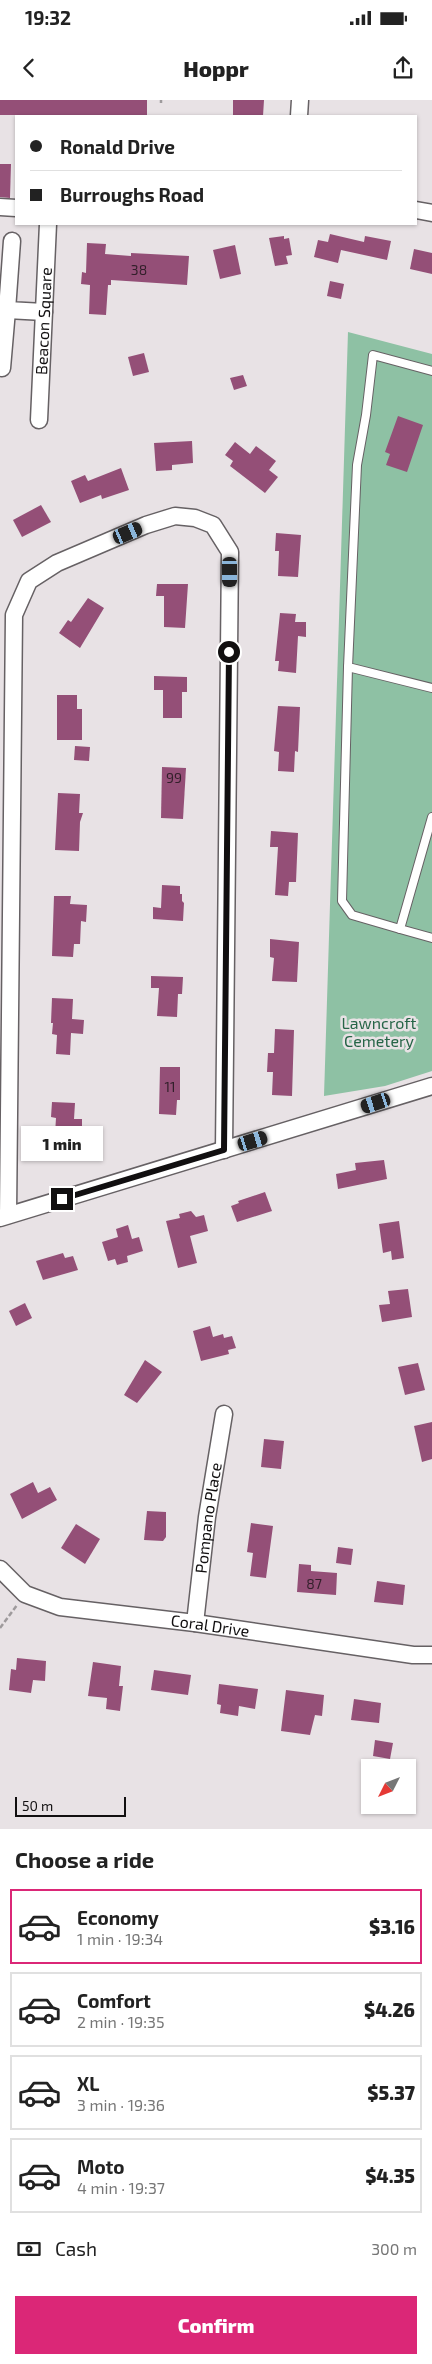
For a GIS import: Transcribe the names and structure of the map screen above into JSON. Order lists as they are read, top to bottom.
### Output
{
  "streets": {
    "street": ["Beacon Square", "Pompano Place", "Coral Drive"]
  },
  "crossings": [
    ["Pompano Place", "Coral Drive"]
  ],
  "parks": ["Lawncroft Cemetery"],
  "house_numbers": [
    "38",
    "99",
    "11",
    "87"
  ],
  "scale_bar": "50 m",
  "north": "bottom left",
  "page": {
    "status": "19:32",
    "header": "Hoppr",
    "banner": ["Ronald Drive", "Burroughs Road"],
    "bubble": "1 min",
    "scale": "50 m",
    "heading": "Choose a ride",
    "list": [
      {
        "name": "Economy",
        "note": "1 min · 19:34",
        "value": "$3.16"
      },
      {
        "name": "Comfort",
        "note": "2 min · 19:35",
        "value": "$4.26"
      },
      {
        "name": "XL",
        "note": "3 min · 19:36",
        "value": "$5.37"
      },
      {
        "name": "Moto",
        "note": "4 min · 19:37",
        "value": "$4.35"
      }
    ],
    "pay": ["Cash", "300 m"],
    "buttons": "Confirm"
  }
}
